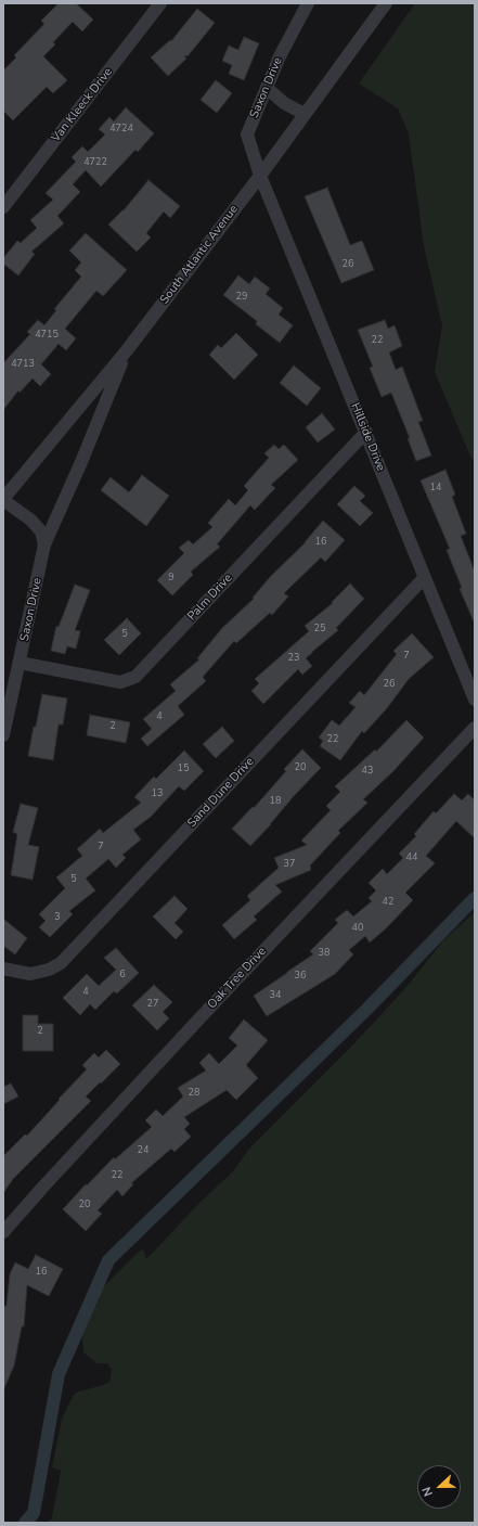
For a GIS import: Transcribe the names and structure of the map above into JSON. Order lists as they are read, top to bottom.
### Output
{
  "streets": {
    "street": [
      "Saxon Drive",
      "Van Kleeck Drive",
      "South Atlantic Avenue",
      "Hillside Drive",
      "Palm Drive",
      "Sand Dune Drive",
      "Oak Tree Drive"
    ]
  },
  "crossings": [
    ["Saxon Drive", "South Atlantic Avenue"],
    ["Saxon Drive", "Hillside Drive"],
    ["Saxon Drive", "Palm Drive"],
    ["South Atlantic Avenue", "Hillside Drive"],
    ["Hillside Drive", "Palm Drive"],
    ["Hillside Drive", "Sand Dune Drive"]
  ],
  "house_numbers": [
    "4724",
    "4722",
    "26",
    "29",
    "4715",
    "22",
    "4713",
    "14",
    "16",
    "9",
    "25",
    "5",
    "7",
    "23",
    "26",
    "4",
    "2",
    "22",
    "20",
    "15",
    "43",
    "13",
    "18",
    "7",
    "44",
    "37",
    "5",
    "42",
    "3",
    "40",
    "38",
    "6",
    "36",
    "4",
    "34",
    "27",
    "2",
    "28",
    "24",
    "22",
    "20",
    "16"
  ],
  "north": "left"
}
